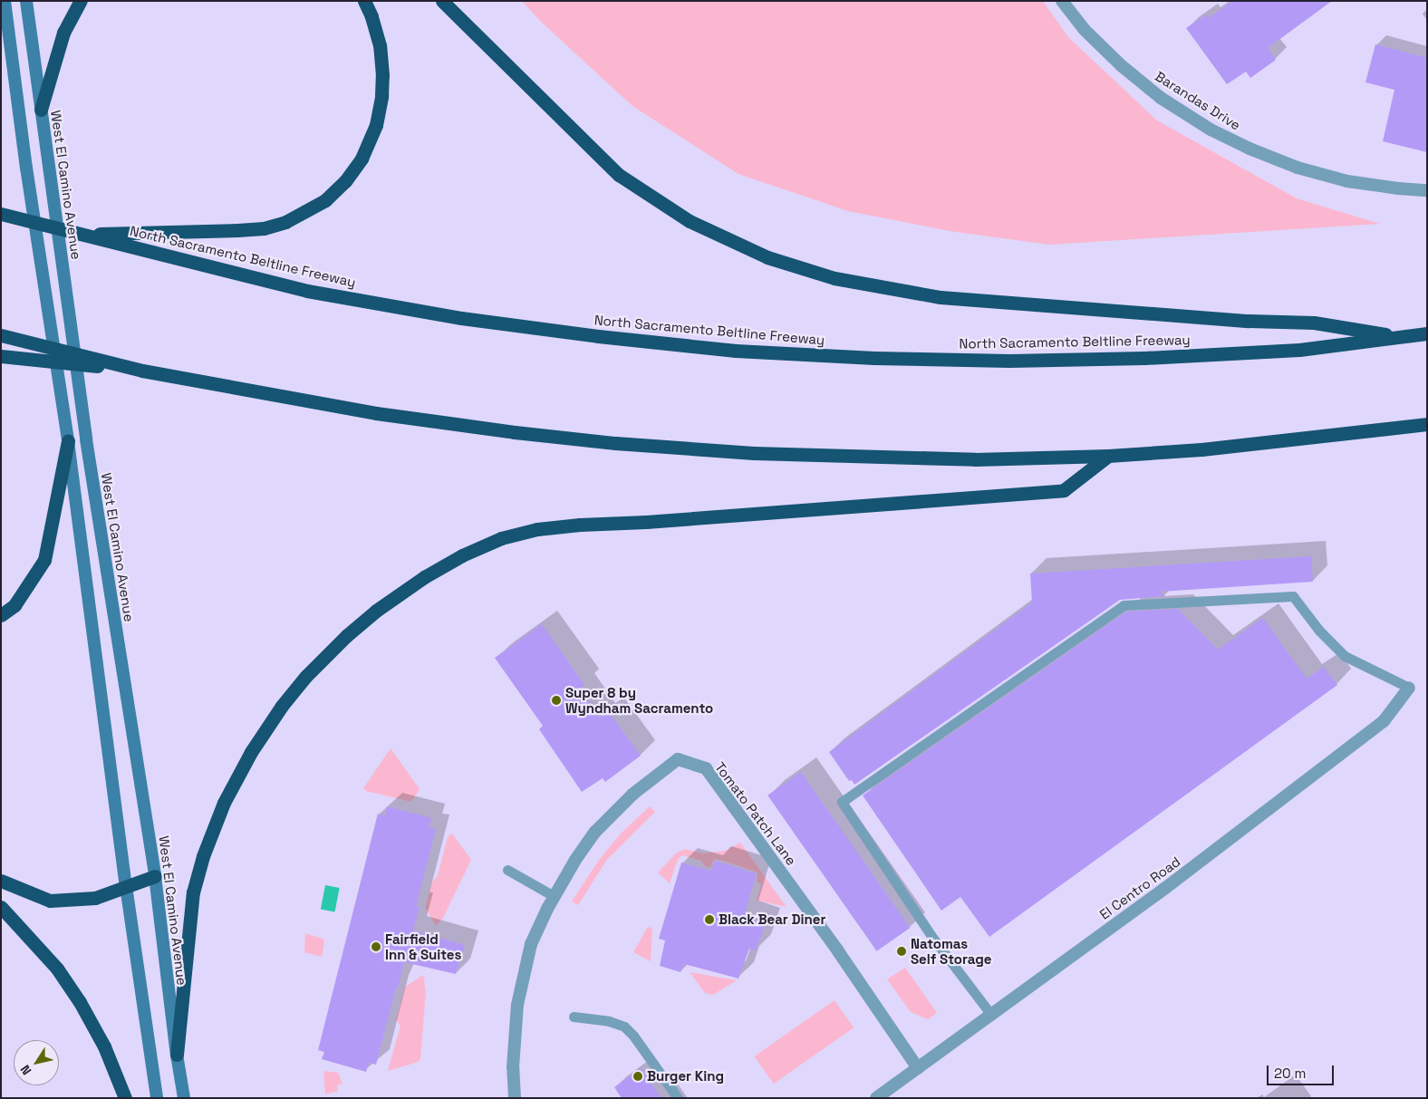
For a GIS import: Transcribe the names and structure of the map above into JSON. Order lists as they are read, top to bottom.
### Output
{
  "streets": {
    "highway": ["North Sacramento Beltline Freeway"],
    "main road": ["West El Camino Avenue"],
    "street": ["Barandas Drive", "Tomato Patch Lane", "El Centro Road"]
  },
  "crossings": [
    ["Tomato Patch Lane", "El Centro Road"]
  ],
  "places": [
    "Super 8 by Wyndham Sacramento",
    "Black Bear Diner",
    "Fairfield Inn & Suites",
    "Natomas Self Storage",
    "Burger King"
  ],
  "scale_bar": "20 m",
  "north": "bottom left"
}
